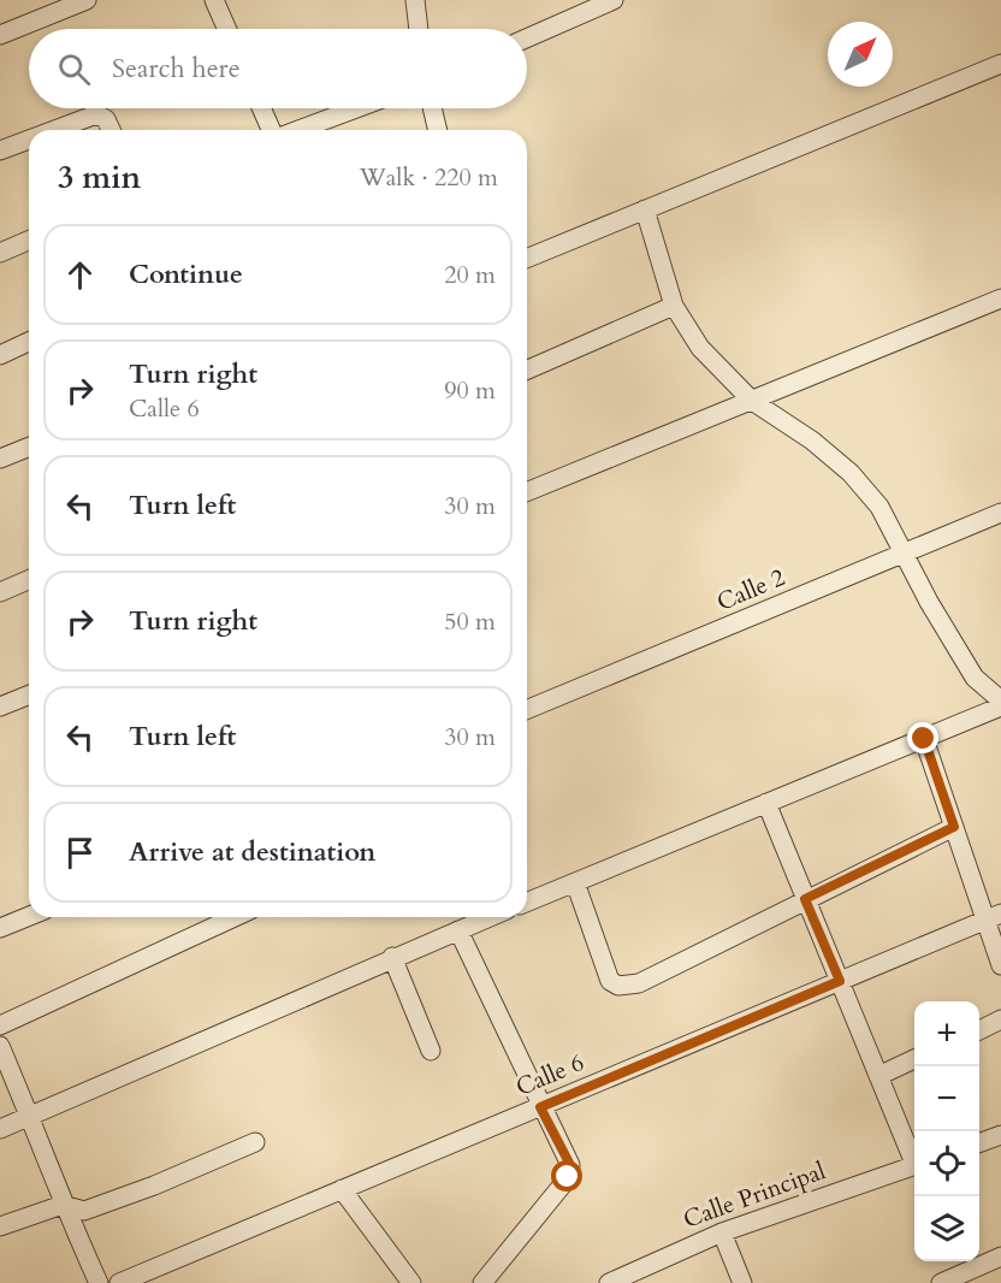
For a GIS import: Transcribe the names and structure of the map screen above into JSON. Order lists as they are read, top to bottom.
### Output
{
  "streets": {
    "street": ["Calle 2", "Calle 6", "Calle Principal"]
  },
  "north": "top right",
  "page": {
    "search": "Search here",
    "heading": ["3 min", "Walk · 220 m"],
    "list": [
      ["Continue", "20 m"],
      ["Turn right", "Calle 6", "90 m"],
      ["Turn left", "30 m"],
      ["Turn right", "50 m"],
      ["Turn left", "30 m"],
      "Arrive at destination"
    ],
    "map_buttons": ["+", "−"]
  }
}
